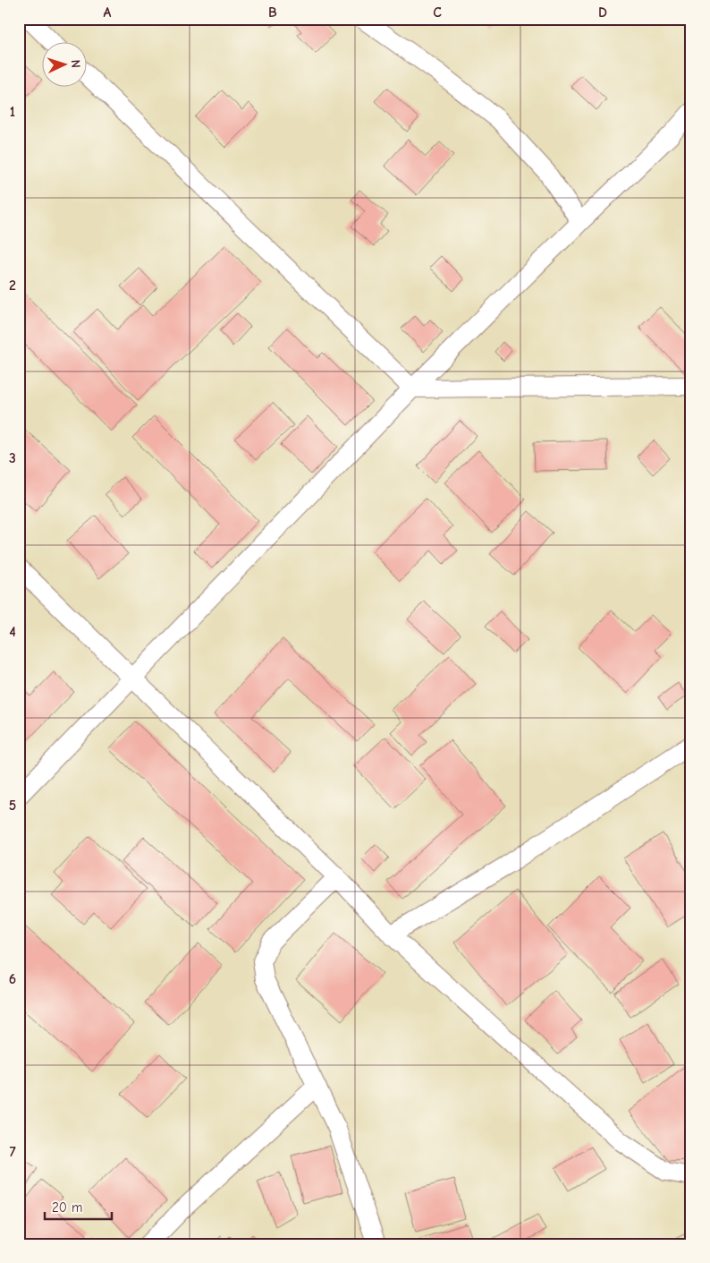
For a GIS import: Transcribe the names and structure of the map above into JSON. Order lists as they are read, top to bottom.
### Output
{
  "scale_bar": "20 m",
  "north": "right",
  "grid": {
    "columns": [
      "A",
      "B",
      "C",
      "D"
    ],
    "rows": [
      "1",
      "2",
      "3",
      "4",
      "5",
      "6",
      "7"
    ]
  }
}
